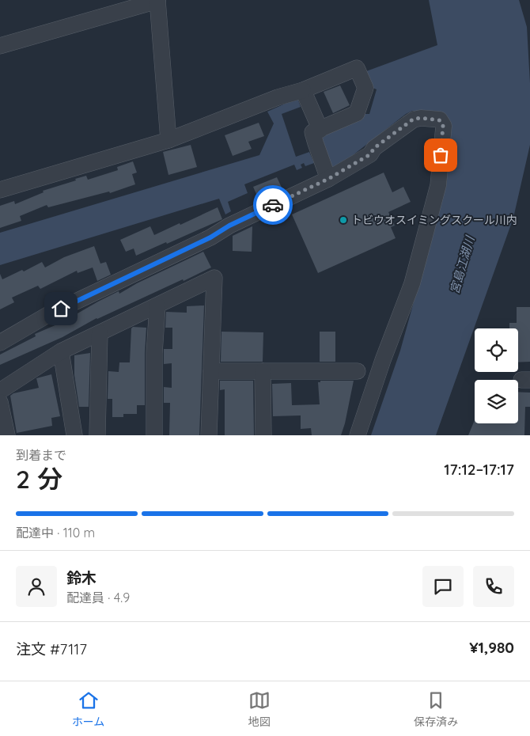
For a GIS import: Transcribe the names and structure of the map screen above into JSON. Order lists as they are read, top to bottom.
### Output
{
  "water": ["宮島江湖川"],
  "places": ["トビウオスイミングスクール川内"],
  "page": {
    "heading": ["2 分", "到着まで", "17:12–17:17"],
    "panel": [
      "鈴木",
      "配達員 · 4.9",
      "注文 #7117",
      "¥1,980"
    ],
    "bar": "配達中 · 110 m",
    "tabs": ["ホーム", "地図", "保存済み"]
  }
}
